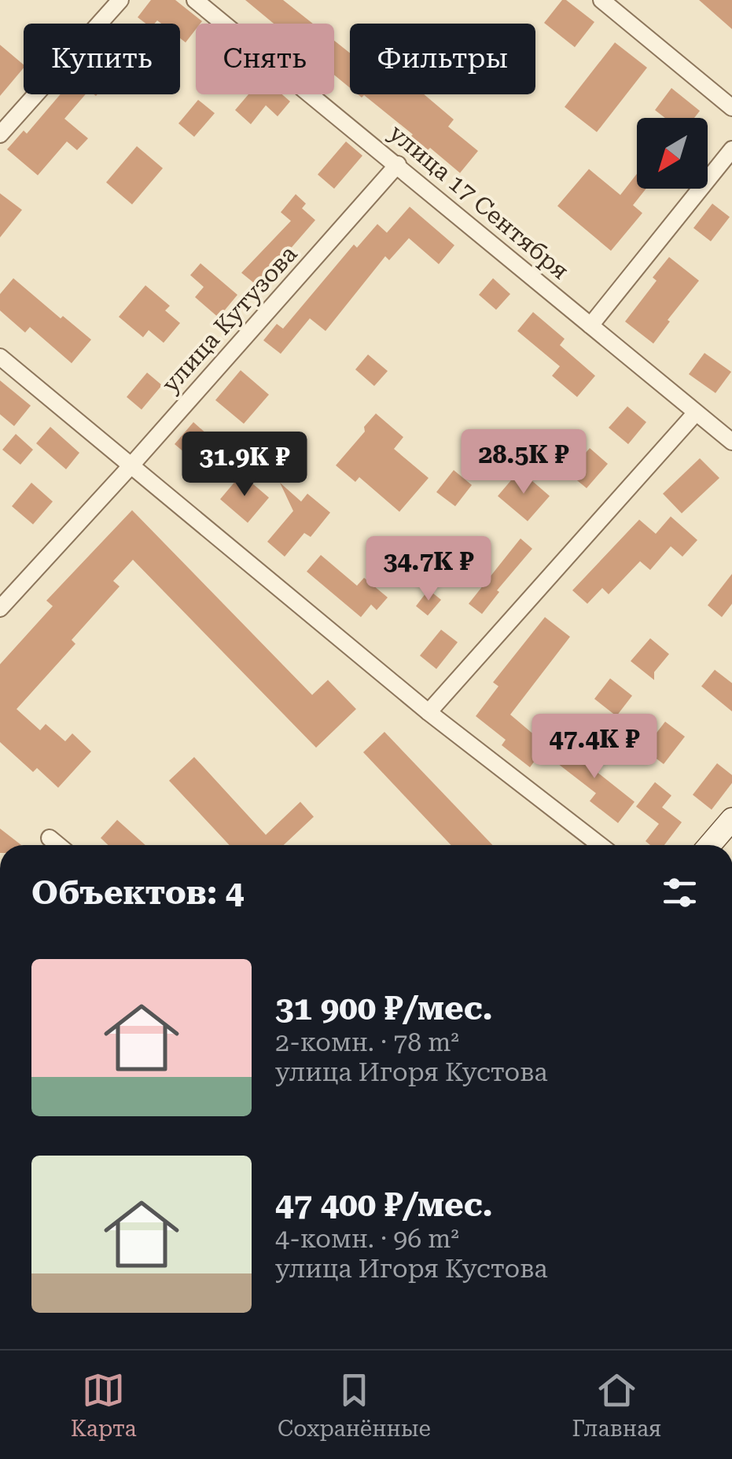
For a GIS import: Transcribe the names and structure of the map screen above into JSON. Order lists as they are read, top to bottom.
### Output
{
  "streets": {
    "street": ["улица 17 Сентября", "улица Кутузова"]
  },
  "crossings": [
    ["улица 17 Сентября", "улица Кутузова"]
  ],
  "north": "bottom left",
  "page": {
    "chip": ["Купить", "Снять", "Фильтры"],
    "price": [
      "28.5K ₽",
      "31.9K ₽",
      "34.7K ₽",
      "47.4K ₽"
    ],
    "heading": "Объектов: 4",
    "list": [
      {
        "name": "31 900 ₽/мес.",
        "note": "2-комн. · 78 m² · улица Игоря Кустова"
      },
      {
        "name": "47 400 ₽/мес.",
        "note": "4-комн. · 96 m² · улица Игоря Кустова"
      }
    ],
    "tabs": ["Карта", "Сохранённые", "Главная"]
  }
}
